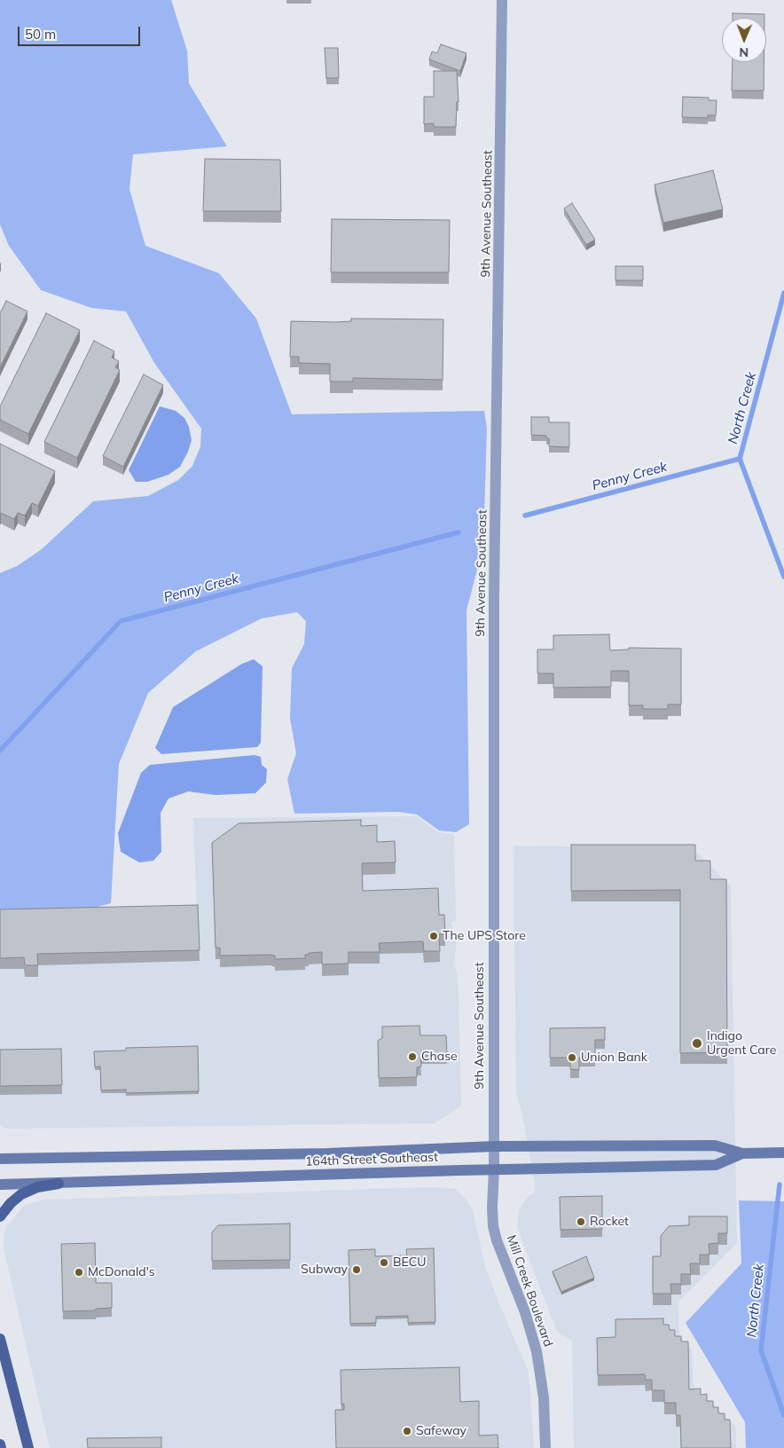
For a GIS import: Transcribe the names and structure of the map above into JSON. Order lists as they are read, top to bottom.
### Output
{
  "streets": {
    "main road": ["164th Street Southeast"],
    "street": ["9th Avenue Southeast", "Mill Creek Boulevard"]
  },
  "crossings": [
    ["9th Avenue Southeast", "164th Street Southeast"],
    ["9th Avenue Southeast", "Mill Creek Boulevard"],
    ["164th Street Southeast", "Mill Creek Boulevard"]
  ],
  "water": ["North Creek", "Penny Creek"],
  "places": [
    "The UPS Store",
    "Indigo Urgent Care",
    "Chase",
    "Union Bank",
    "Rocket",
    "BECU",
    "Subway",
    "McDonald's",
    "Safeway"
  ],
  "scale_bar": "50 m",
  "north": "bottom"
}
